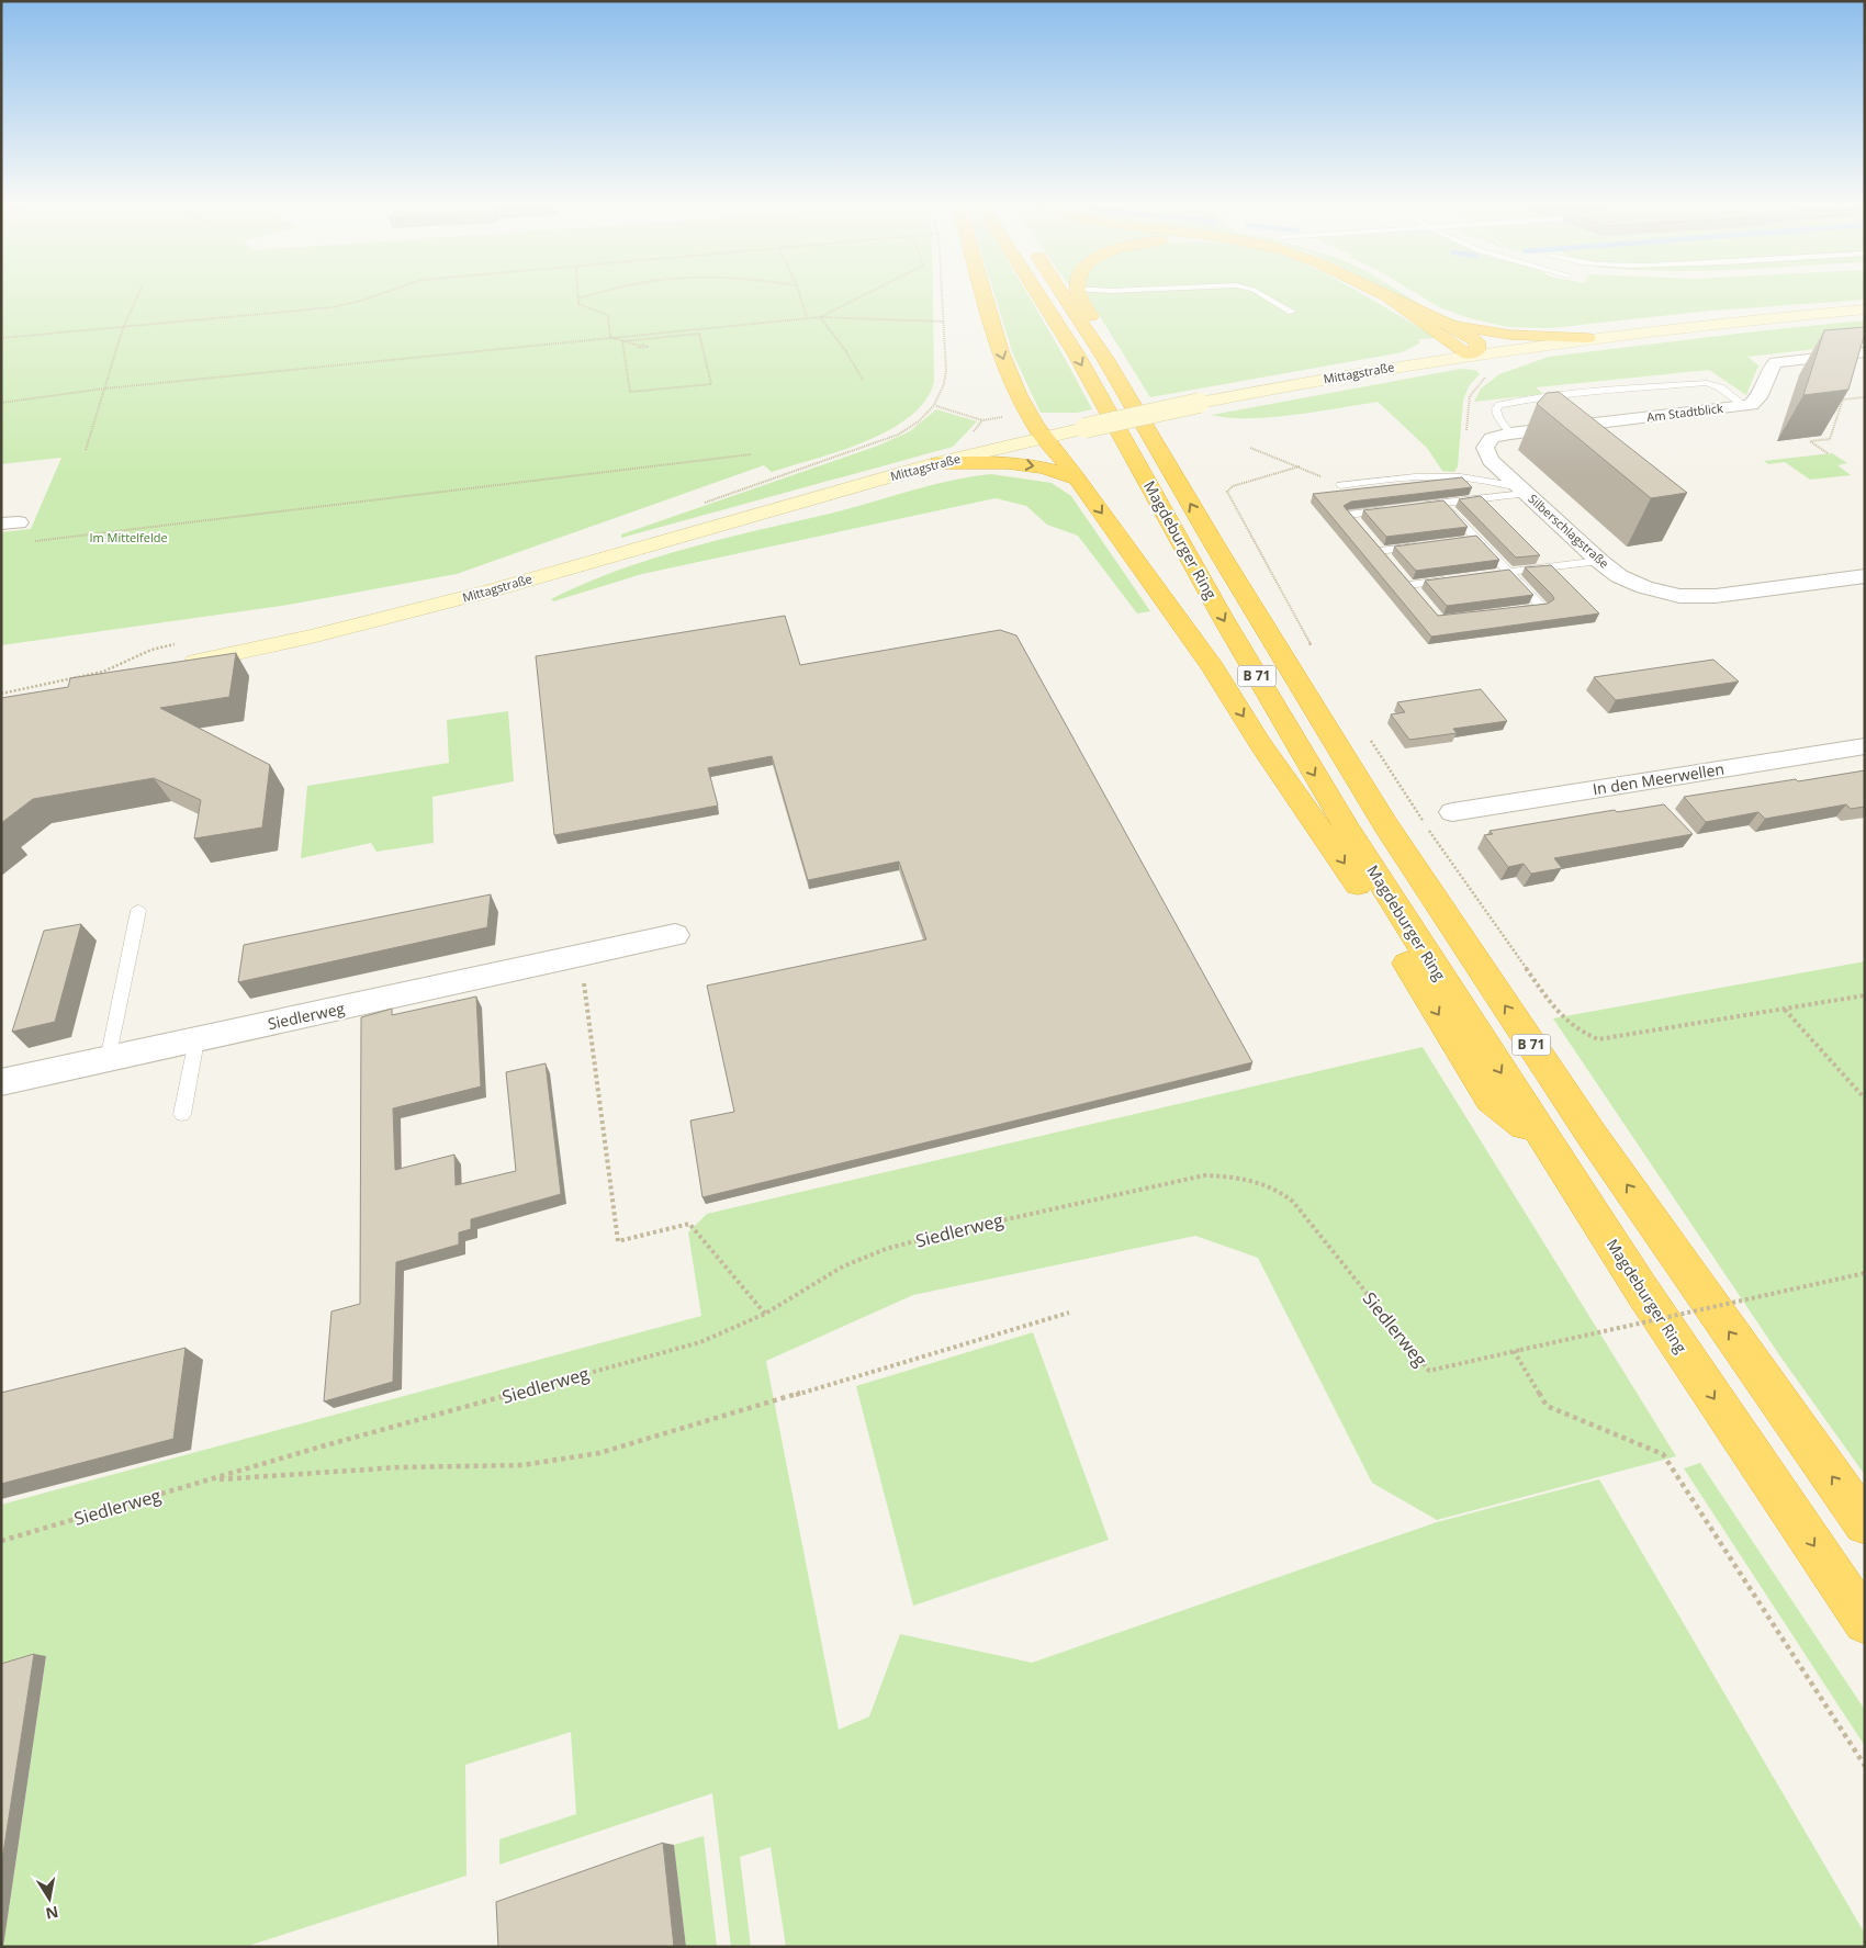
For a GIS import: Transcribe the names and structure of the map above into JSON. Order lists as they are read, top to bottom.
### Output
{
  "streets": {
    "highway": ["Magdeburger Ring", "B 71"],
    "street": [
      "Mittagstraße",
      "Am Stadtblick",
      "Silberschlagstraße",
      "In den Meerwellen",
      "Siedlerweg"
    ]
  },
  "crossings": [
    ["Am Stadtblick", "Silberschlagstraße"]
  ],
  "parks": ["Im Mittelfelde"],
  "north": "bottom"
}
